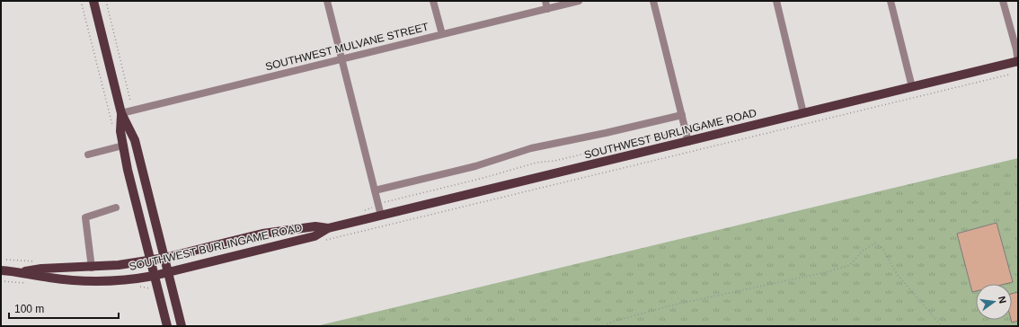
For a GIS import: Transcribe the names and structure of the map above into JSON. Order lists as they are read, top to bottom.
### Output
{
  "streets": {
    "main road": ["SOUTHWEST BURLINGAME ROAD"],
    "street": ["SOUTHWEST MULVANE STREET"]
  },
  "scale_bar": "100 m",
  "north": "right"
}
